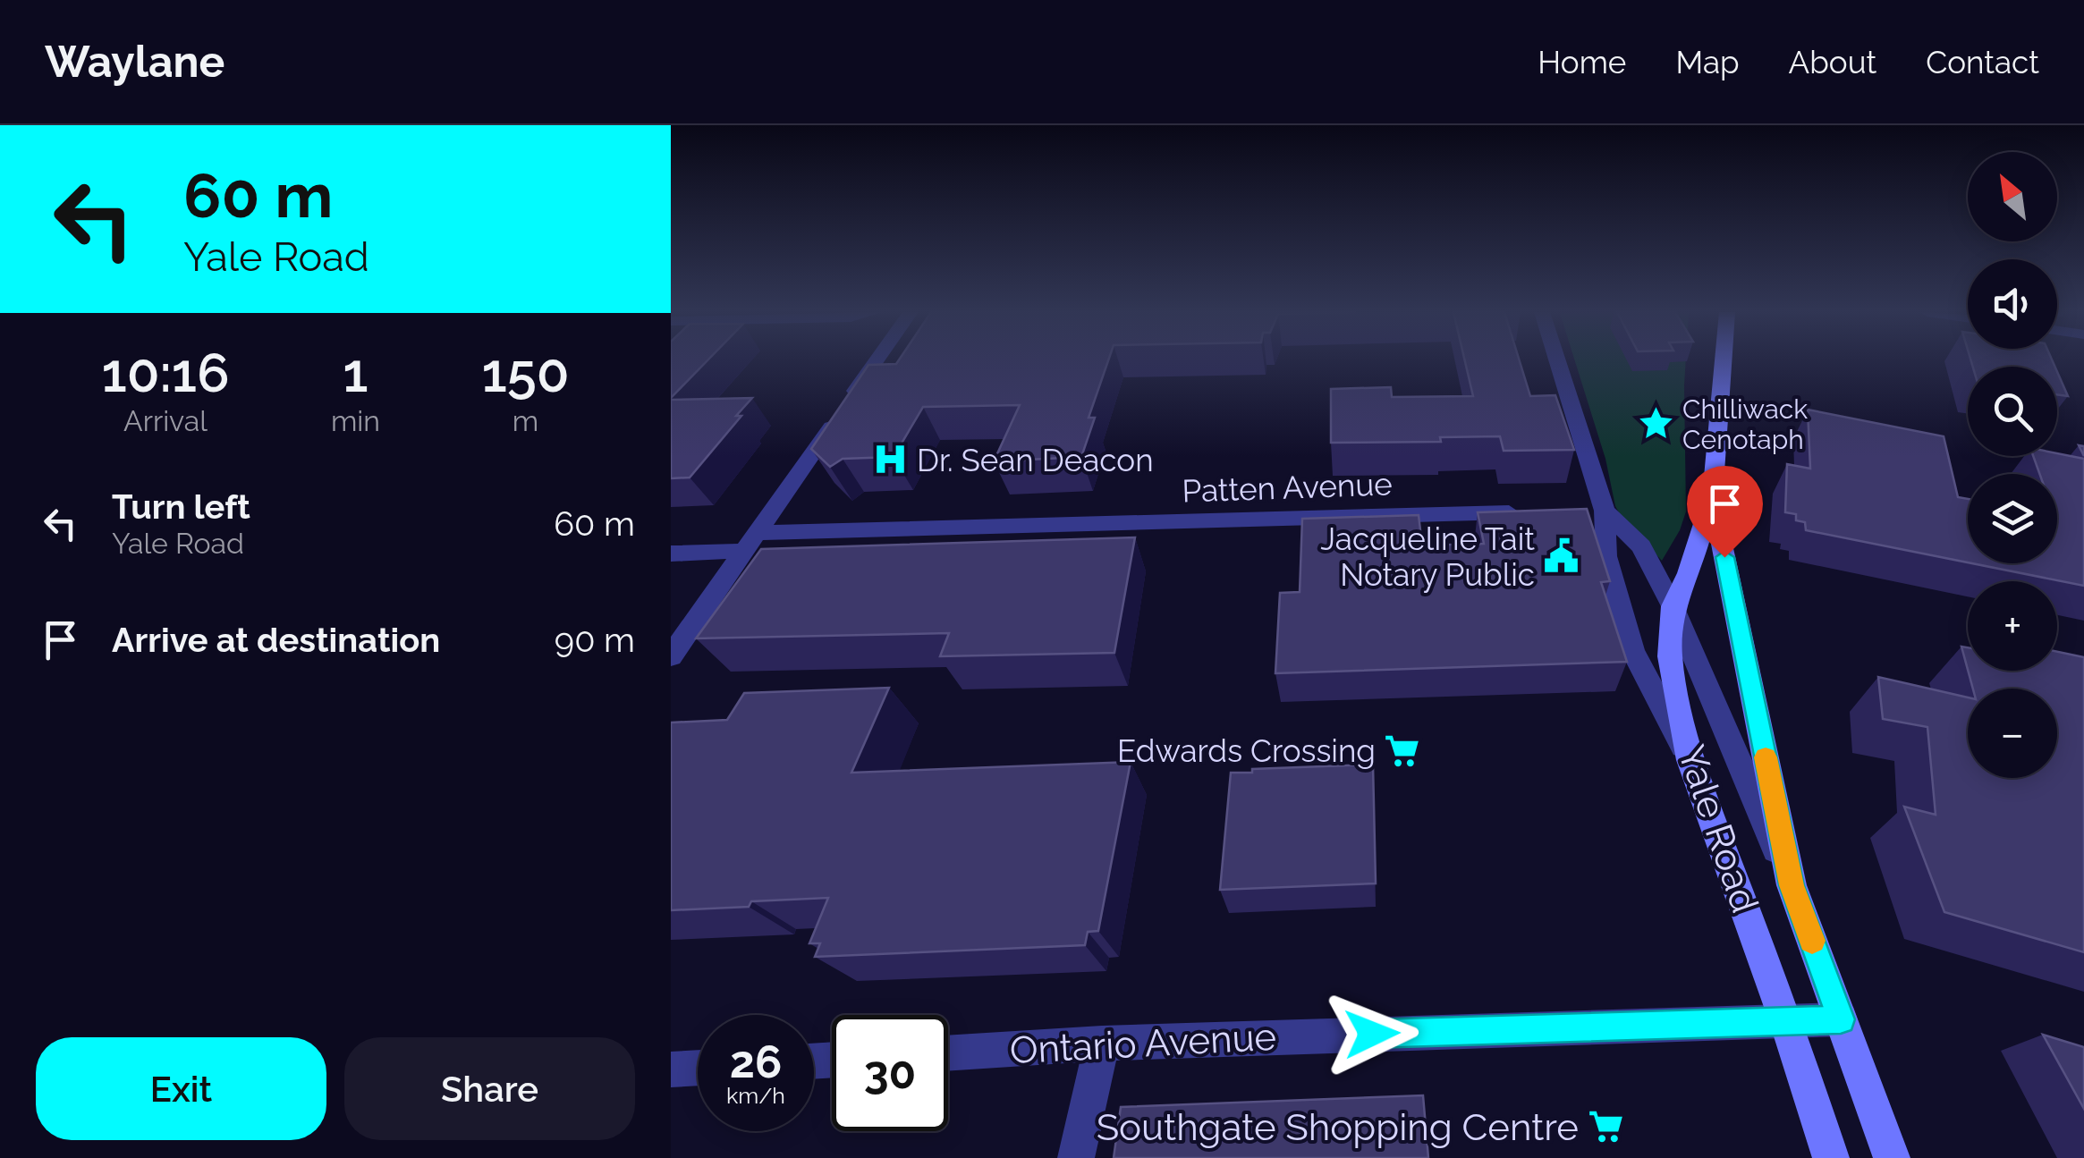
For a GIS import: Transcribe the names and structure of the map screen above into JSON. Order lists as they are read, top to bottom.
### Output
{
  "streets": {
    "main road": ["Yale Road"],
    "street": ["Patten Avenue", "Ontario Avenue"]
  },
  "crossings": [
    ["Yale Road", "Ontario Avenue"]
  ],
  "places": {
    "place": ["Chilliwack Cenotaph"],
    "hospital": ["Dr. Sean Deacon"],
    "public building": ["Jacqueline Tait Notary Public"],
    "supermarket": ["Edwards Crossing", "Southgate Shopping Centre"]
  },
  "north": "top left",
  "page": {
    "header": "Waylane",
    "nav": [
      "Home",
      "Map",
      "About",
      "Contact"
    ],
    "turn": ["60 m", "Yale Road"],
    "map_buttons": ["+", "−"],
    "eta": [
      "10:16",
      "Arrival",
      "1",
      "min",
      "150",
      "m"
    ],
    "list": [
      {
        "name": "Turn left",
        "note": "Yale Road",
        "value": "60 m"
      },
      {
        "name": "Arrive at destination",
        "value": "90 m"
      }
    ],
    "speed": "26 km/h",
    "limit": "30",
    "buttons": ["Exit", "Share"]
  }
}
